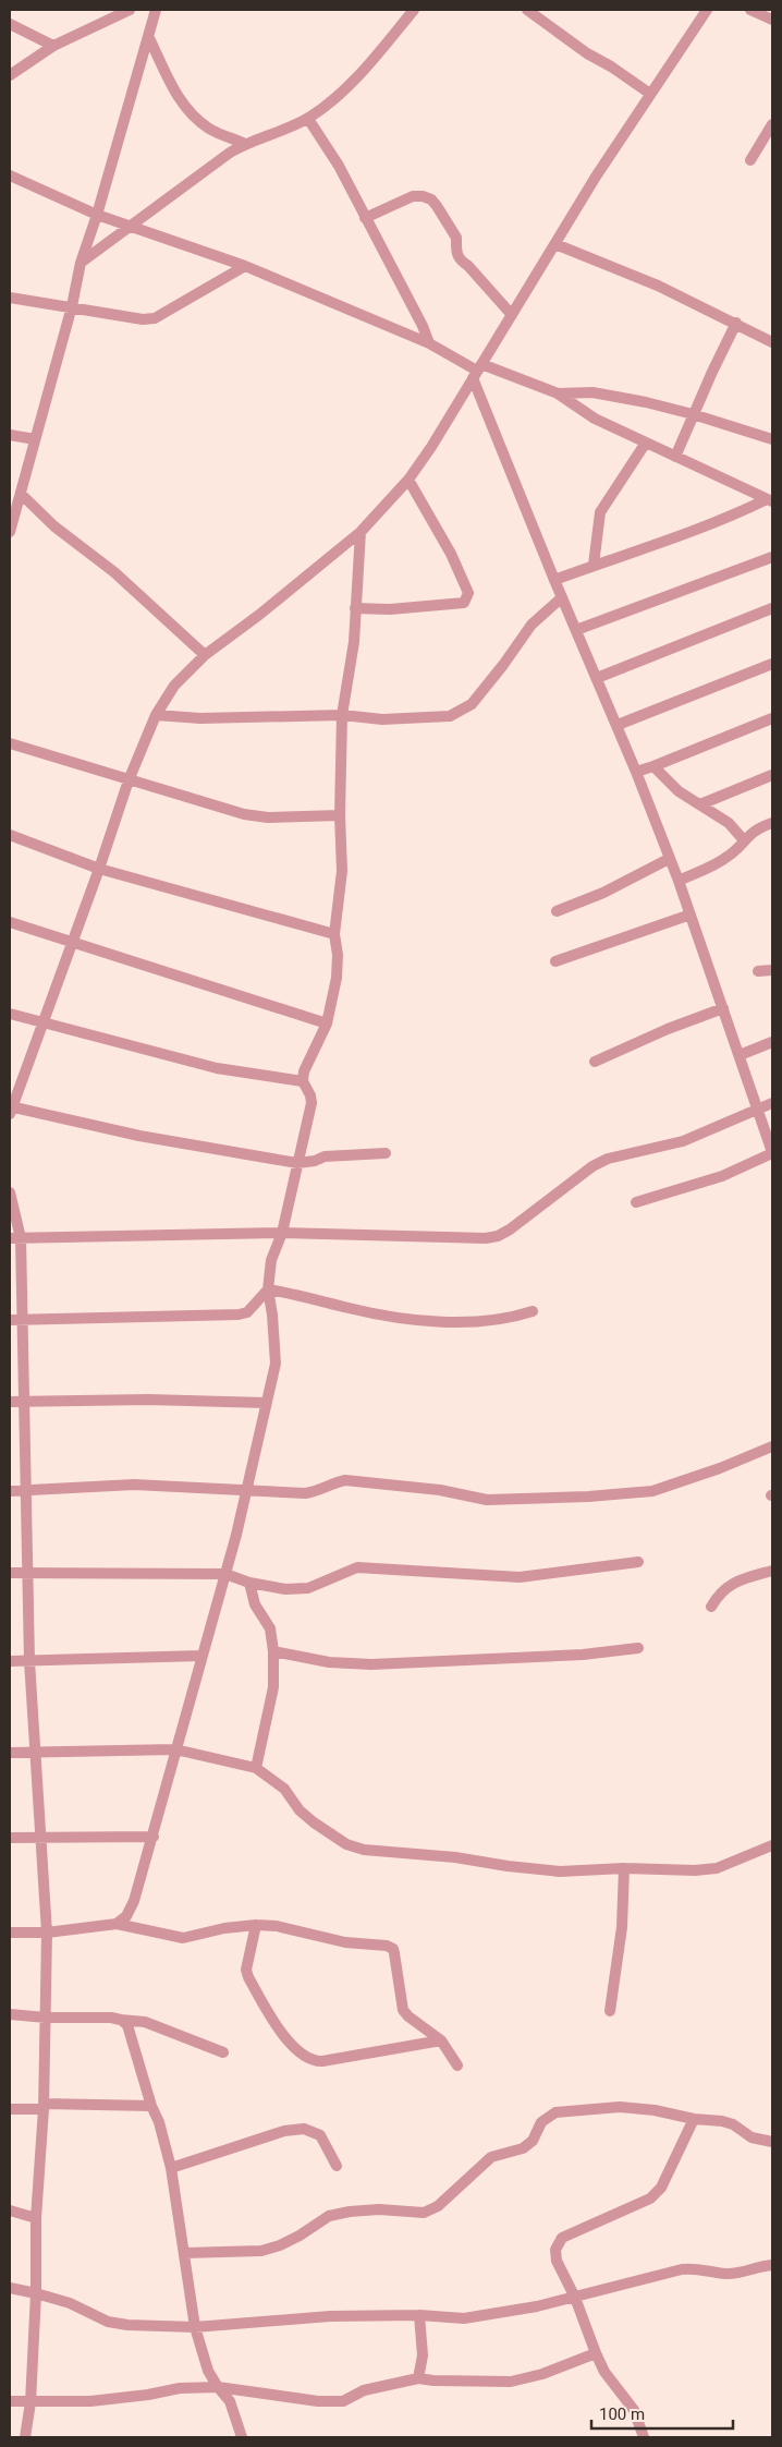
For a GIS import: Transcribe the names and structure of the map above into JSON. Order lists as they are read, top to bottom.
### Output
{
  "scale_bar": "100 m"
}
